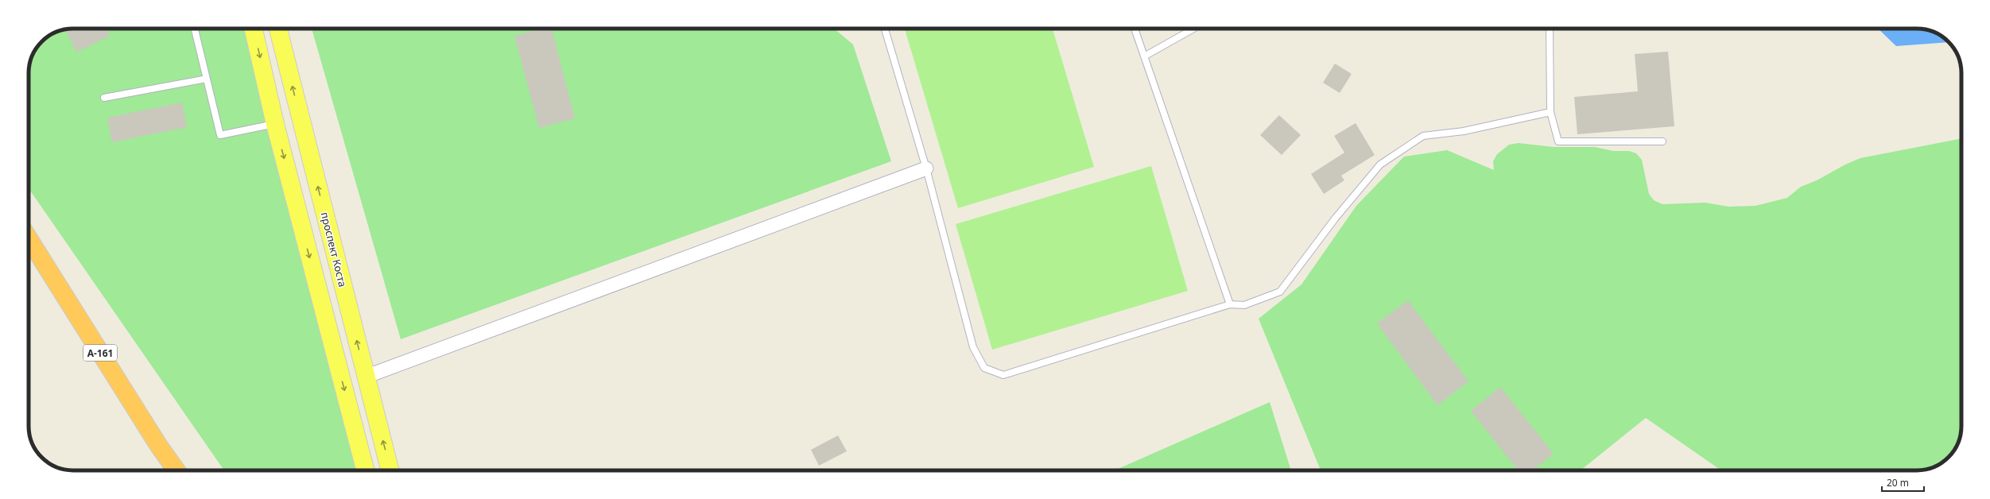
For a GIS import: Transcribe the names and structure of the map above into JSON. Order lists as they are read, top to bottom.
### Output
{
  "streets": {
    "highway": ["А-161"],
    "main road": ["проспект Коста"]
  },
  "scale_bar": "20 m"
}
